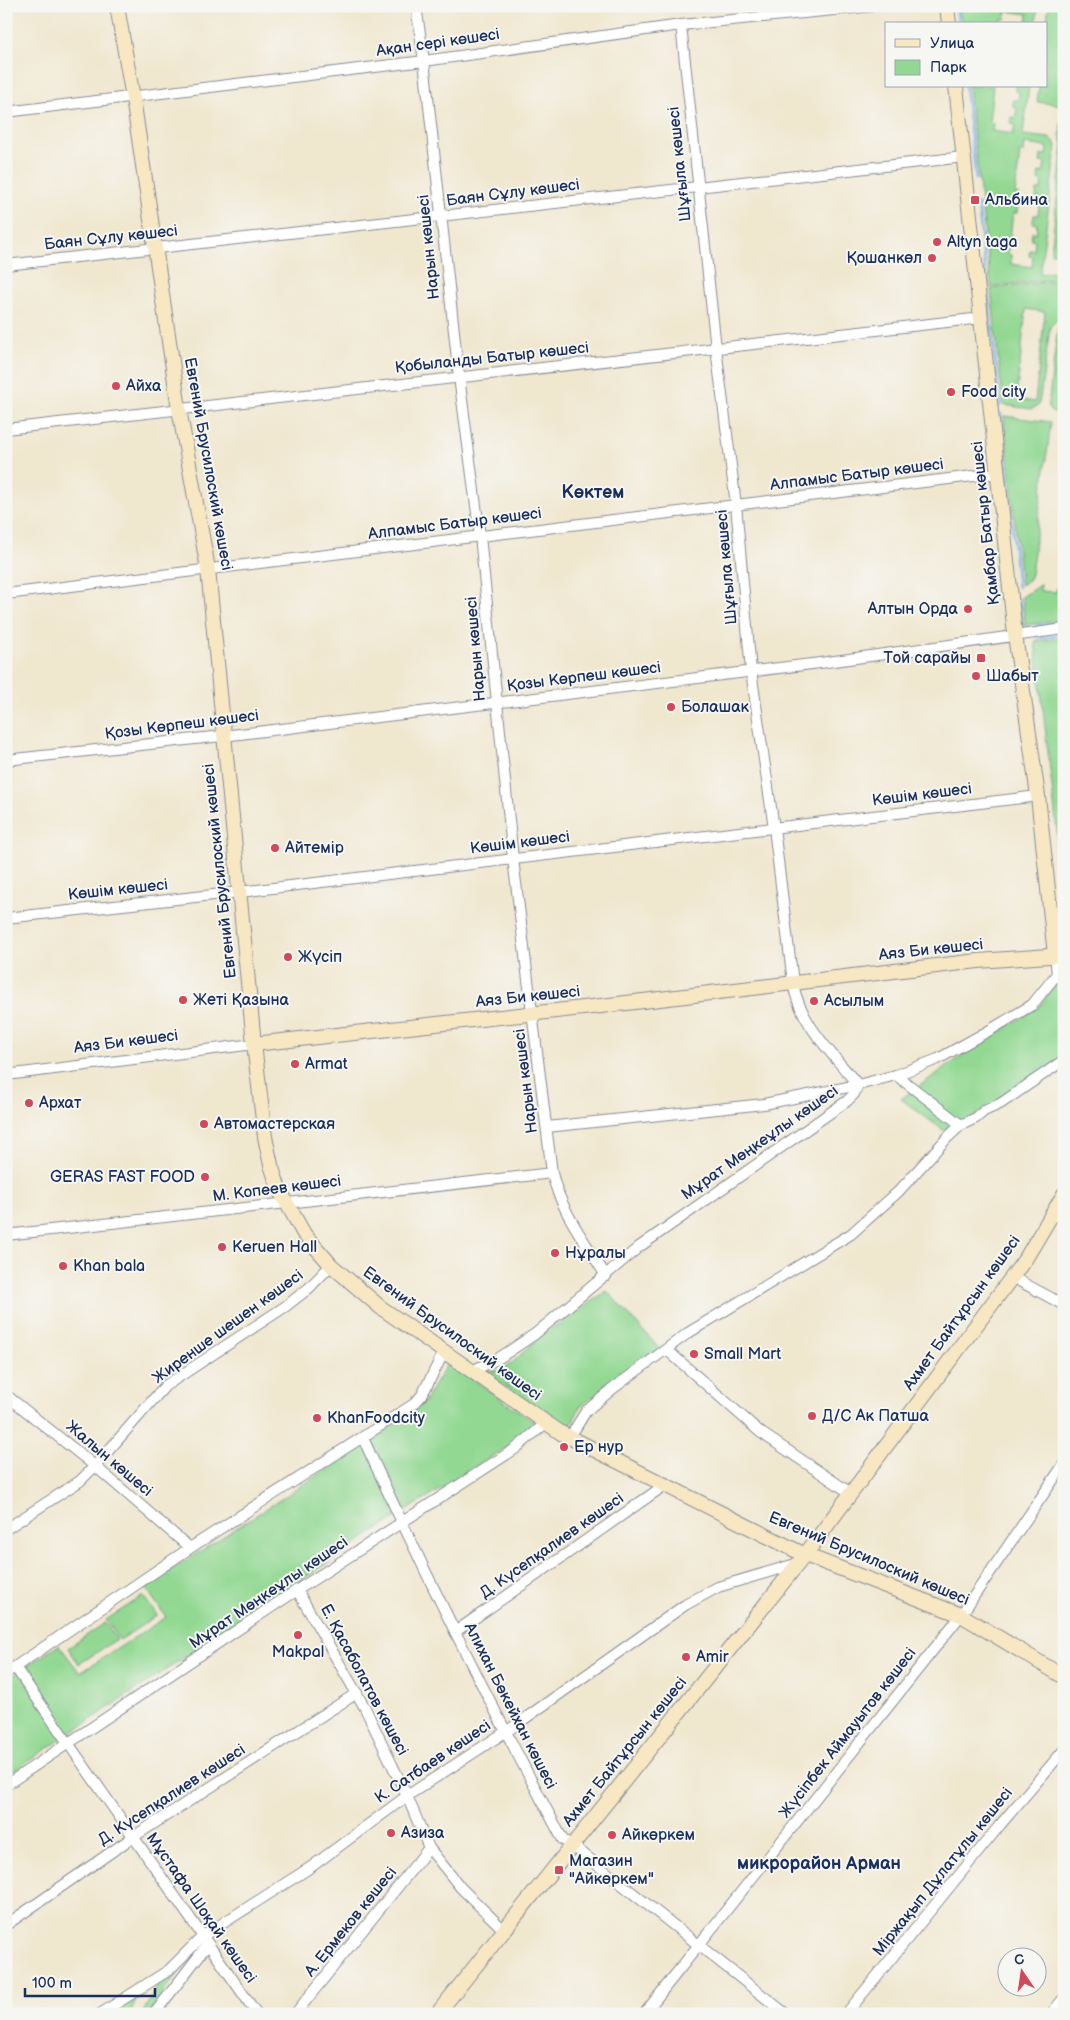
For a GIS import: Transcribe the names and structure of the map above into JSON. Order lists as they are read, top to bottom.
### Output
{
  "streets": {
    "main road": [
      "Евгений Брусилоский көшесі",
      "Қамбар Батыр көшесі",
      "Аяз Би көшесі",
      "Ахмет Байтұрсын көшесі"
    ],
    "street": [
      "Ақан сері көшесі",
      "Шұғыла көшесі",
      "Баян Сұлу көшесі",
      "Нарын көшесі",
      "Қобыланды Батыр көшесі",
      "Алпамыс Батыр көшесі",
      "Қозы Көрпеш көшесі",
      "Көшім көшесі",
      "Мұрат Мөңкеұлы көшесі",
      "М. Копеев көшесі",
      "Жиренше шешен көшесі",
      "Жалын көшесі",
      "Д. Күсепқалиев көшесі",
      "Е. Қасаболатов көшесі",
      "Алихан Бөкейхан көшесі",
      "Жүсіпбек Аймауытов көшесі",
      "К. Сатбаев көшесі",
      "Міржақып Дұлатұлы көшесі",
      "Мұстафа Шоқай көшесі",
      "А. Ермеков көшесі"
    ]
  },
  "crossings": [
    ["Ақан сері көшесі", "Шұғыла көшесі"],
    ["Ақан сері көшесі", "Нарын көшесі"],
    ["Ақан сері көшесі", "Евгений Брусилоский көшесі"],
    ["Шұғыла көшесі", "Баян Сұлу көшесі"],
    ["Шұғыла көшесі", "Қобыланды Батыр көшесі"],
    ["Шұғыла көшесі", "Алпамыс Батыр көшесі"],
    ["Шұғыла көшесі", "Қозы Көрпеш көшесі"],
    ["Шұғыла көшесі", "Көшім көшесі"],
    ["Шұғыла көшесі", "Аяз Би көшесі"],
    ["Шұғыла көшесі", "Мұрат Мөңкеұлы көшесі"],
    ["Баян Сұлу көшесі", "Нарын көшесі"],
    ["Баян Сұлу көшесі", "Евгений Брусилоский көшесі"],
    ["Баян Сұлу көшесі", "Қамбар Батыр көшесі"],
    ["Нарын көшесі", "Қобыланды Батыр көшесі"],
    ["Нарын көшесі", "Алпамыс Батыр көшесі"],
    ["Нарын көшесі", "Қозы Көрпеш көшесі"],
    ["Нарын көшесі", "Көшім көшесі"],
    ["Нарын көшесі", "Аяз Би көшесі"],
    ["Нарын көшесі", "Мұрат Мөңкеұлы көшесі"],
    ["Нарын көшесі", "М. Копеев көшесі"],
    ["Қобыланды Батыр көшесі", "Евгений Брусилоский көшесі"],
    ["Қобыланды Батыр көшесі", "Қамбар Батыр көшесі"],
    ["Евгений Брусилоский көшесі", "Алпамыс Батыр көшесі"],
    ["Евгений Брусилоский көшесі", "Қозы Көрпеш көшесі"],
    ["Евгений Брусилоский көшесі", "Көшім көшесі"],
    ["Евгений Брусилоский көшесі", "Аяз Би көшесі"],
    ["Евгений Брусилоский көшесі", "Мұрат Мөңкеұлы көшесі"],
    ["Евгений Брусилоский көшесі", "М. Копеев көшесі"],
    ["Евгений Брусилоский көшесі", "Ахмет Байтұрсын көшесі"],
    ["Евгений Брусилоский көшесі", "Жиренше шешен көшесі"],
    ["Евгений Брусилоский көшесі", "Д. Күсепқалиев көшесі"],
    ["Евгений Брусилоский көшесі", "Жүсіпбек Аймауытов көшесі"],
    ["Евгений Брусилоский көшесі", "К. Сатбаев көшесі"],
    ["Алпамыс Батыр көшесі", "Қамбар Батыр көшесі"],
    ["Қамбар Батыр көшесі", "Қозы Көрпеш көшесі"],
    ["Қамбар Батыр көшесі", "Көшім көшесі"],
    ["Қамбар Батыр көшесі", "Аяз Би көшесі"],
    ["Қамбар Батыр көшесі", "Мұрат Мөңкеұлы көшесі"],
    ["Аяз Би көшесі", "Мұрат Мөңкеұлы көшесі"],
    ["Мұрат Мөңкеұлы көшесі", "Е. Қасаболатов көшесі"],
    ["Мұрат Мөңкеұлы көшесі", "Алихан Бөкейхан көшесі"],
    ["Мұрат Мөңкеұлы көшесі", "Мұстафа Шоқай көшесі"],
    ["Ахмет Байтұрсын көшесі", "Е. Қасаболатов көшесі"],
    ["Ахмет Байтұрсын көшесі", "Алихан Бөкейхан көшесі"],
    ["Ахмет Байтұрсын көшесі", "К. Сатбаев көшесі"],
    ["Жиренше шешен көшесі", "Жалын көшесі"],
    ["Д. Күсепқалиев көшесі", "Е. Қасаболатов көшесі"],
    ["Д. Күсепқалиев көшесі", "Алихан Бөкейхан көшесі"],
    ["Д. Күсепқалиев көшесі", "Мұстафа Шоқай көшесі"],
    ["Е. Қасаболатов көшесі", "К. Сатбаев көшесі"],
    ["Е. Қасаболатов көшесі", "А. Ермеков көшесі"],
    ["Алихан Бөкейхан көшесі", "Жүсіпбек Аймауытов көшесі"],
    ["Алихан Бөкейхан көшесі", "К. Сатбаев көшесі"],
    ["К. Сатбаев көшесі", "Мұстафа Шоқай көшесі"]
  ],
  "districts": ["Көктем", "микрорайон Арман"],
  "places": {
    "transit": ["Альбина", "Той сарайы", "Магазин \"Айкөркем\""],
    "other": [
      "Altyn taga",
      "Қошанкөл",
      "Айха",
      "Food city",
      "Алтын Орда",
      "Шабыт",
      "Болашак",
      "Айтемір",
      "Жүсіп",
      "Жеті Қазына",
      "Асылым",
      "Armat",
      "Архат",
      "Автомастерская",
      "GERAS FAST FOOD",
      "Keruen Hall",
      "Нұралы",
      "Khan bala",
      "Small Mart",
      "Д/С Ак Патша",
      "KhanFoodcity",
      "Ер нур",
      "Makpal",
      "Amir",
      "Азиза",
      "Айкөркем"
    ]
  },
  "legend": ["Улица", "Парк"],
  "scale_bar": "100 m",
  "north": "top"
}
